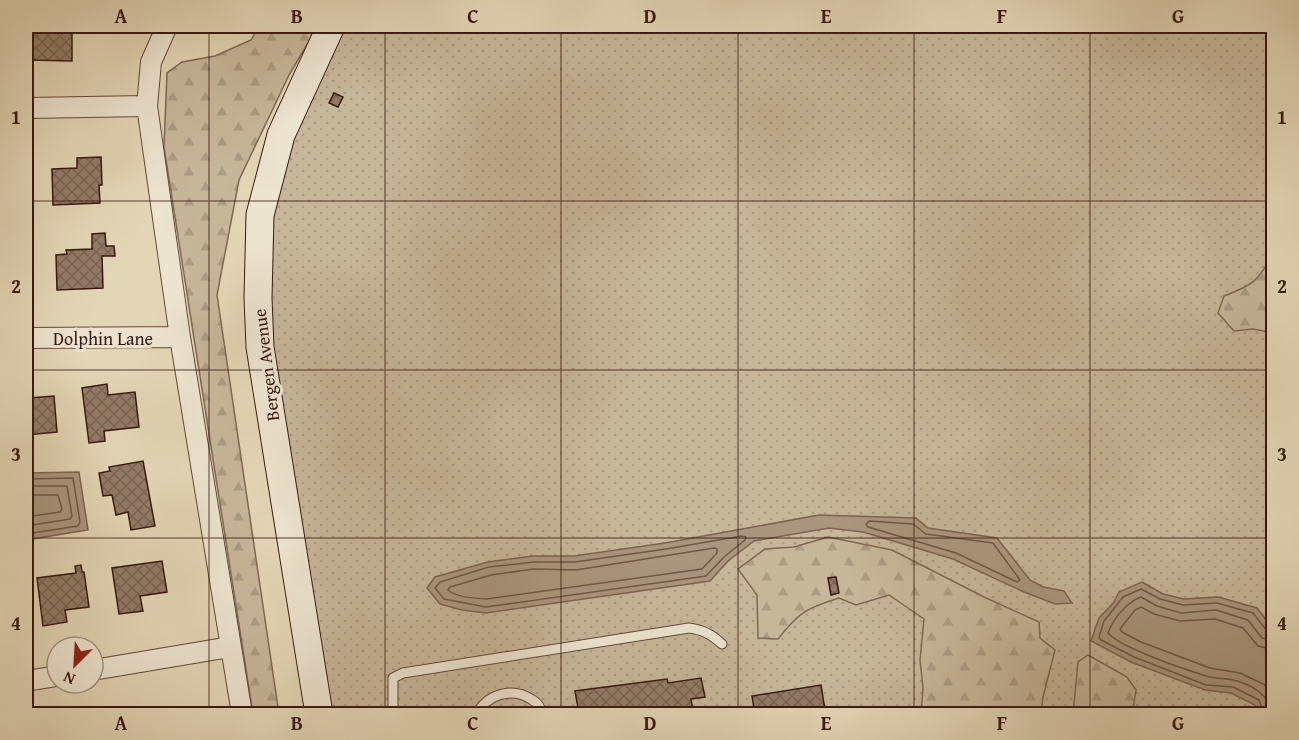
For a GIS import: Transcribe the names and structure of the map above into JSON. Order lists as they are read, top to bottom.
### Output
{
  "streets": {
    "main road": ["Bergen Avenue"],
    "street": ["Dolphin Lane"]
  },
  "north": "bottom left",
  "grid": {
    "columns": [
      "A",
      "B",
      "C",
      "D",
      "E",
      "F",
      "G"
    ],
    "rows": [
      "1",
      "2",
      "3",
      "4"
    ]
  }
}
